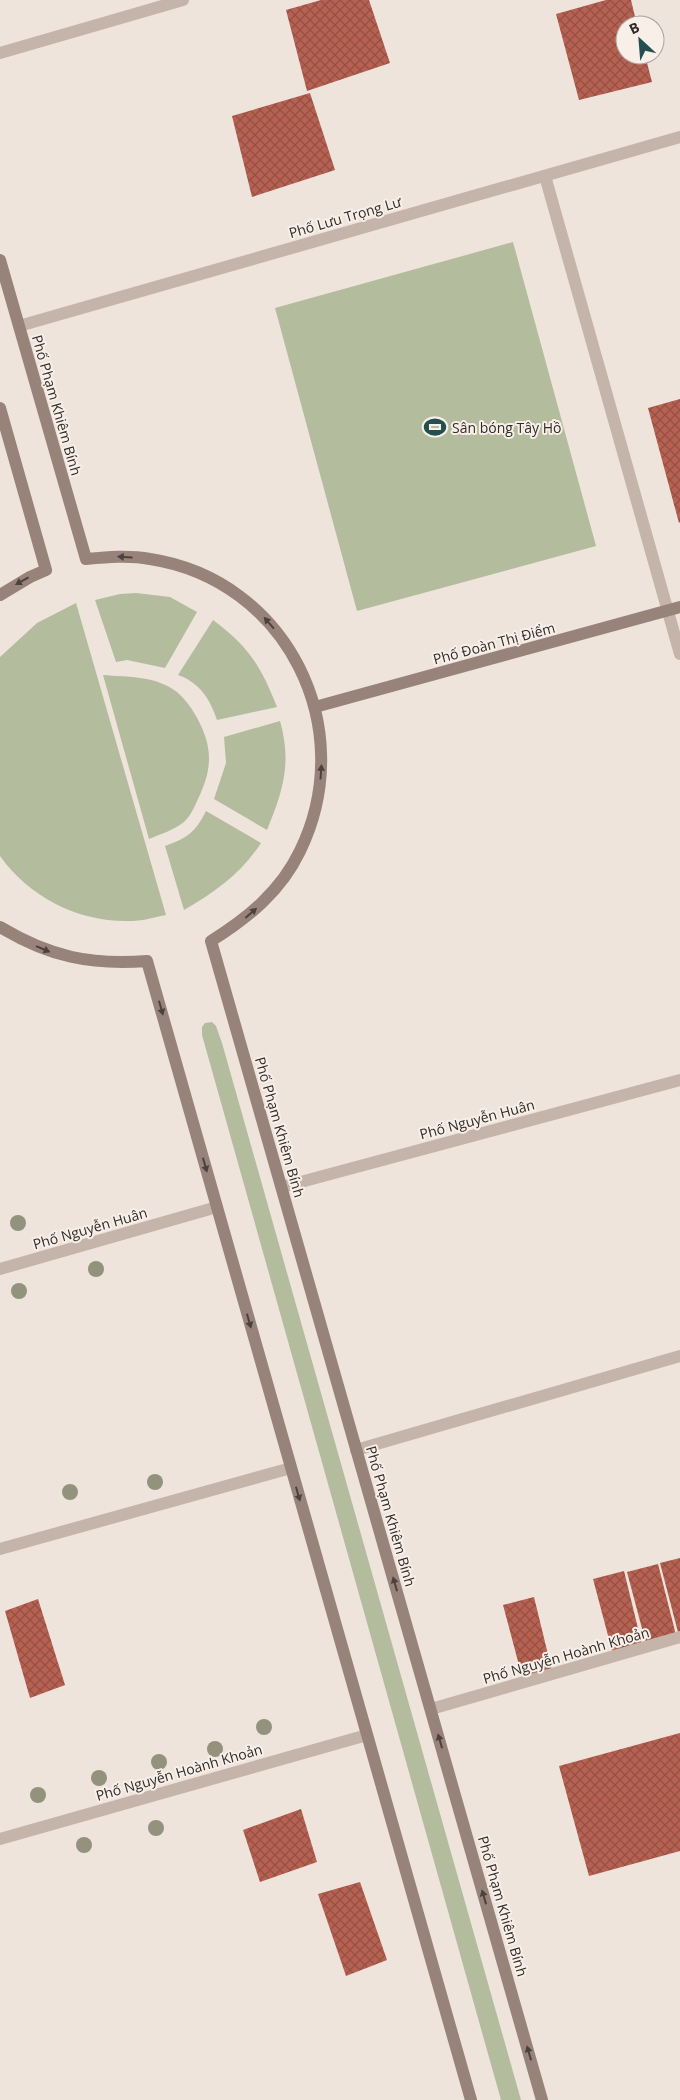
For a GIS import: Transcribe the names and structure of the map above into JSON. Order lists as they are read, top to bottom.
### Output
{
  "streets": {
    "street": [
      "Phố Lưu Trọng Lư",
      "Phố Phạm Khiêm Bính",
      "Phố Đoàn Thị Điểm",
      "Phố Nguyễn Huân",
      "Phố Nguyễn Hoành Khoản"
    ]
  },
  "crossings": [
    ["Phố Lưu Trọng Lư", "Phố Phạm Khiêm Bính"],
    ["Phố Phạm Khiêm Bính", "Phố Đoàn Thị Điểm"],
    ["Phố Phạm Khiêm Bính", "Phố Nguyễn Huân"],
    ["Phố Phạm Khiêm Bính", "Phố Nguyễn Hoành Khoản"]
  ],
  "places": {
    "sports": ["Sân bóng Tây Hồ"]
  },
  "north": "top left"
}
